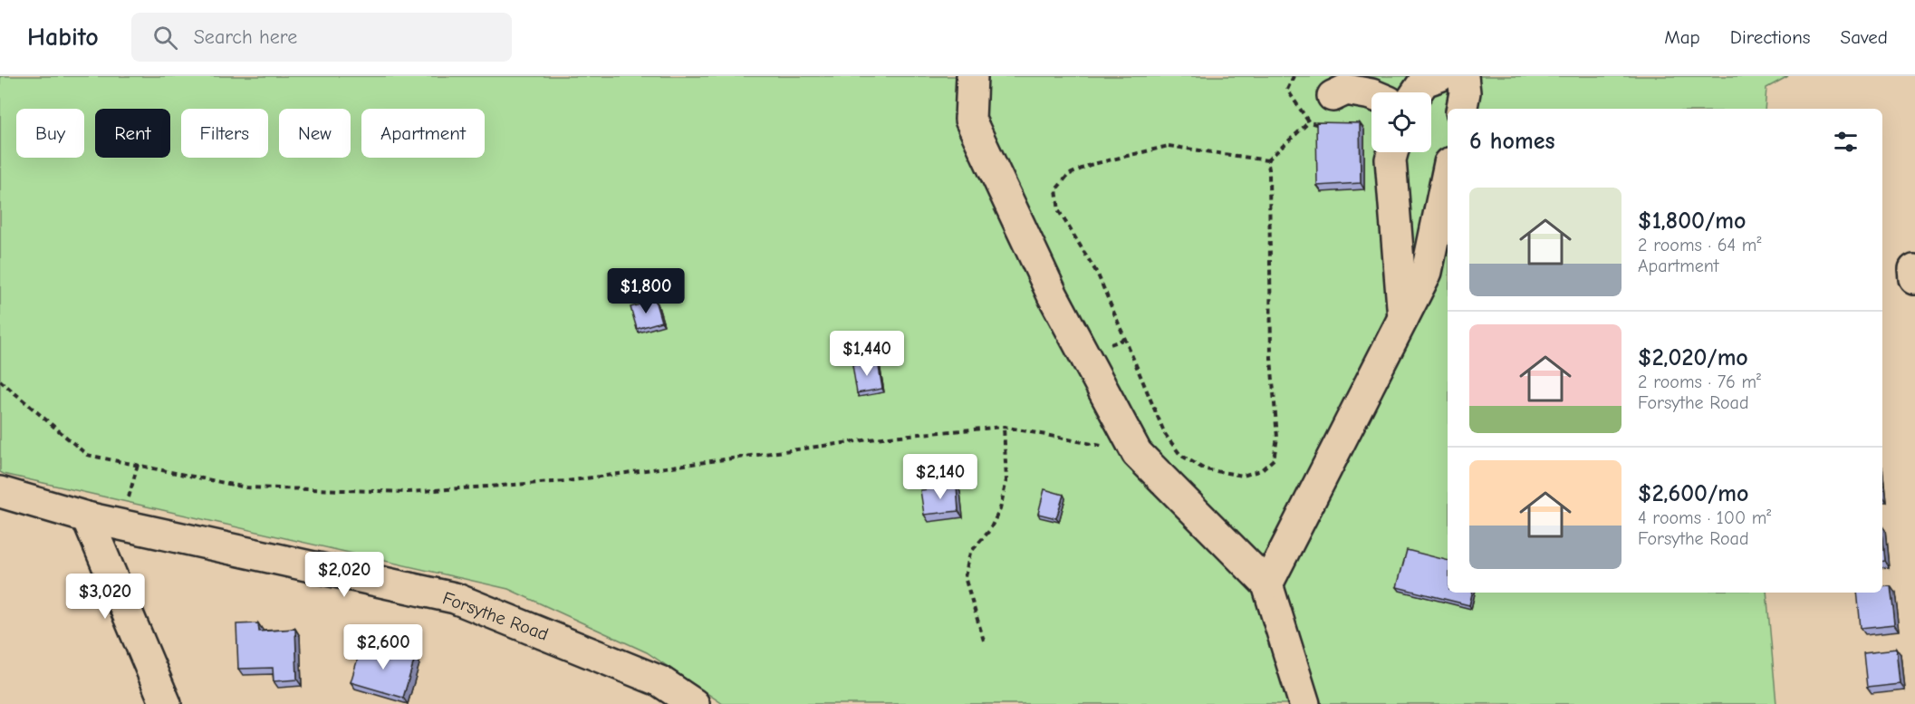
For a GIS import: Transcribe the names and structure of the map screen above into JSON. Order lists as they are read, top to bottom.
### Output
{
  "streets": {
    "street": ["Forsythe Road"]
  },
  "page": {
    "header": "Habito",
    "search": "Search here",
    "nav": ["Map", "Directions", "Saved"],
    "chip": [
      "Buy",
      "Rent",
      "Filters",
      "New",
      "Apartment"
    ],
    "heading": "6 homes",
    "list": [
      {
        "name": "$1,800/mo",
        "note": "2 rooms · 64 m² · Apartment"
      },
      {
        "name": "$2,020/mo",
        "note": "2 rooms · 76 m² · Forsythe Road"
      },
      {
        "name": "$2,600/mo",
        "note": "4 rooms · 100 m² · Forsythe Road"
      }
    ],
    "price": [
      "$1,800",
      "$1,440",
      "$2,140",
      "$2,020",
      "$3,020",
      "$2,600"
    ]
  }
}
